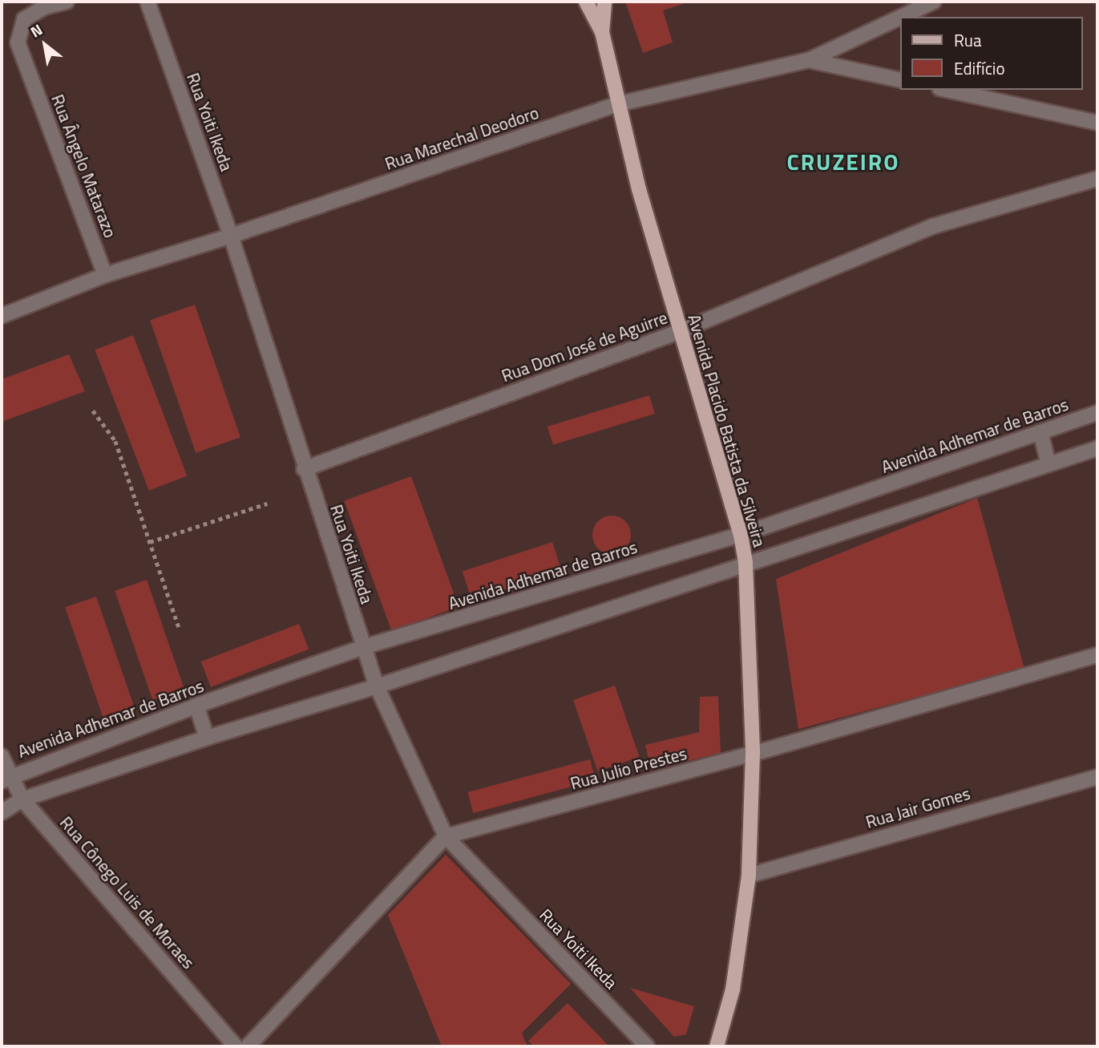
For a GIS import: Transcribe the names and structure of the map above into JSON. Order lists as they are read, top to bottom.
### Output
{
  "streets": {
    "main road": ["Avenida Placido Batista da Silveira"],
    "street": [
      "Rua Yoiti Ikeda",
      "Rua Marechal Deodoro",
      "Rua Ângelo Matarazo",
      "Rua Dom José de Aguirre",
      "Avenida Adhemar de Barros",
      "Rua Julio Prestes",
      "Rua Jair Gomes",
      "Rua Cônego Luis de Moraes"
    ]
  },
  "crossings": [
    ["Rua Yoiti Ikeda", "Rua Marechal Deodoro"],
    ["Rua Yoiti Ikeda", "Rua Dom José de Aguirre"],
    ["Rua Yoiti Ikeda", "Avenida Adhemar de Barros"],
    ["Rua Yoiti Ikeda", "Rua Julio Prestes"],
    ["Rua Marechal Deodoro", "Rua Ângelo Matarazo"],
    ["Rua Marechal Deodoro", "Avenida Placido Batista da Silveira"],
    ["Rua Dom José de Aguirre", "Avenida Placido Batista da Silveira"],
    ["Avenida Placido Batista da Silveira", "Avenida Adhemar de Barros"],
    ["Avenida Placido Batista da Silveira", "Rua Julio Prestes"],
    ["Avenida Placido Batista da Silveira", "Rua Jair Gomes"],
    ["Avenida Adhemar de Barros", "Rua Cônego Luis de Moraes"]
  ],
  "districts": ["CRUZEIRO"],
  "legend": ["Rua", "Edifício"],
  "north": "top left"
}
